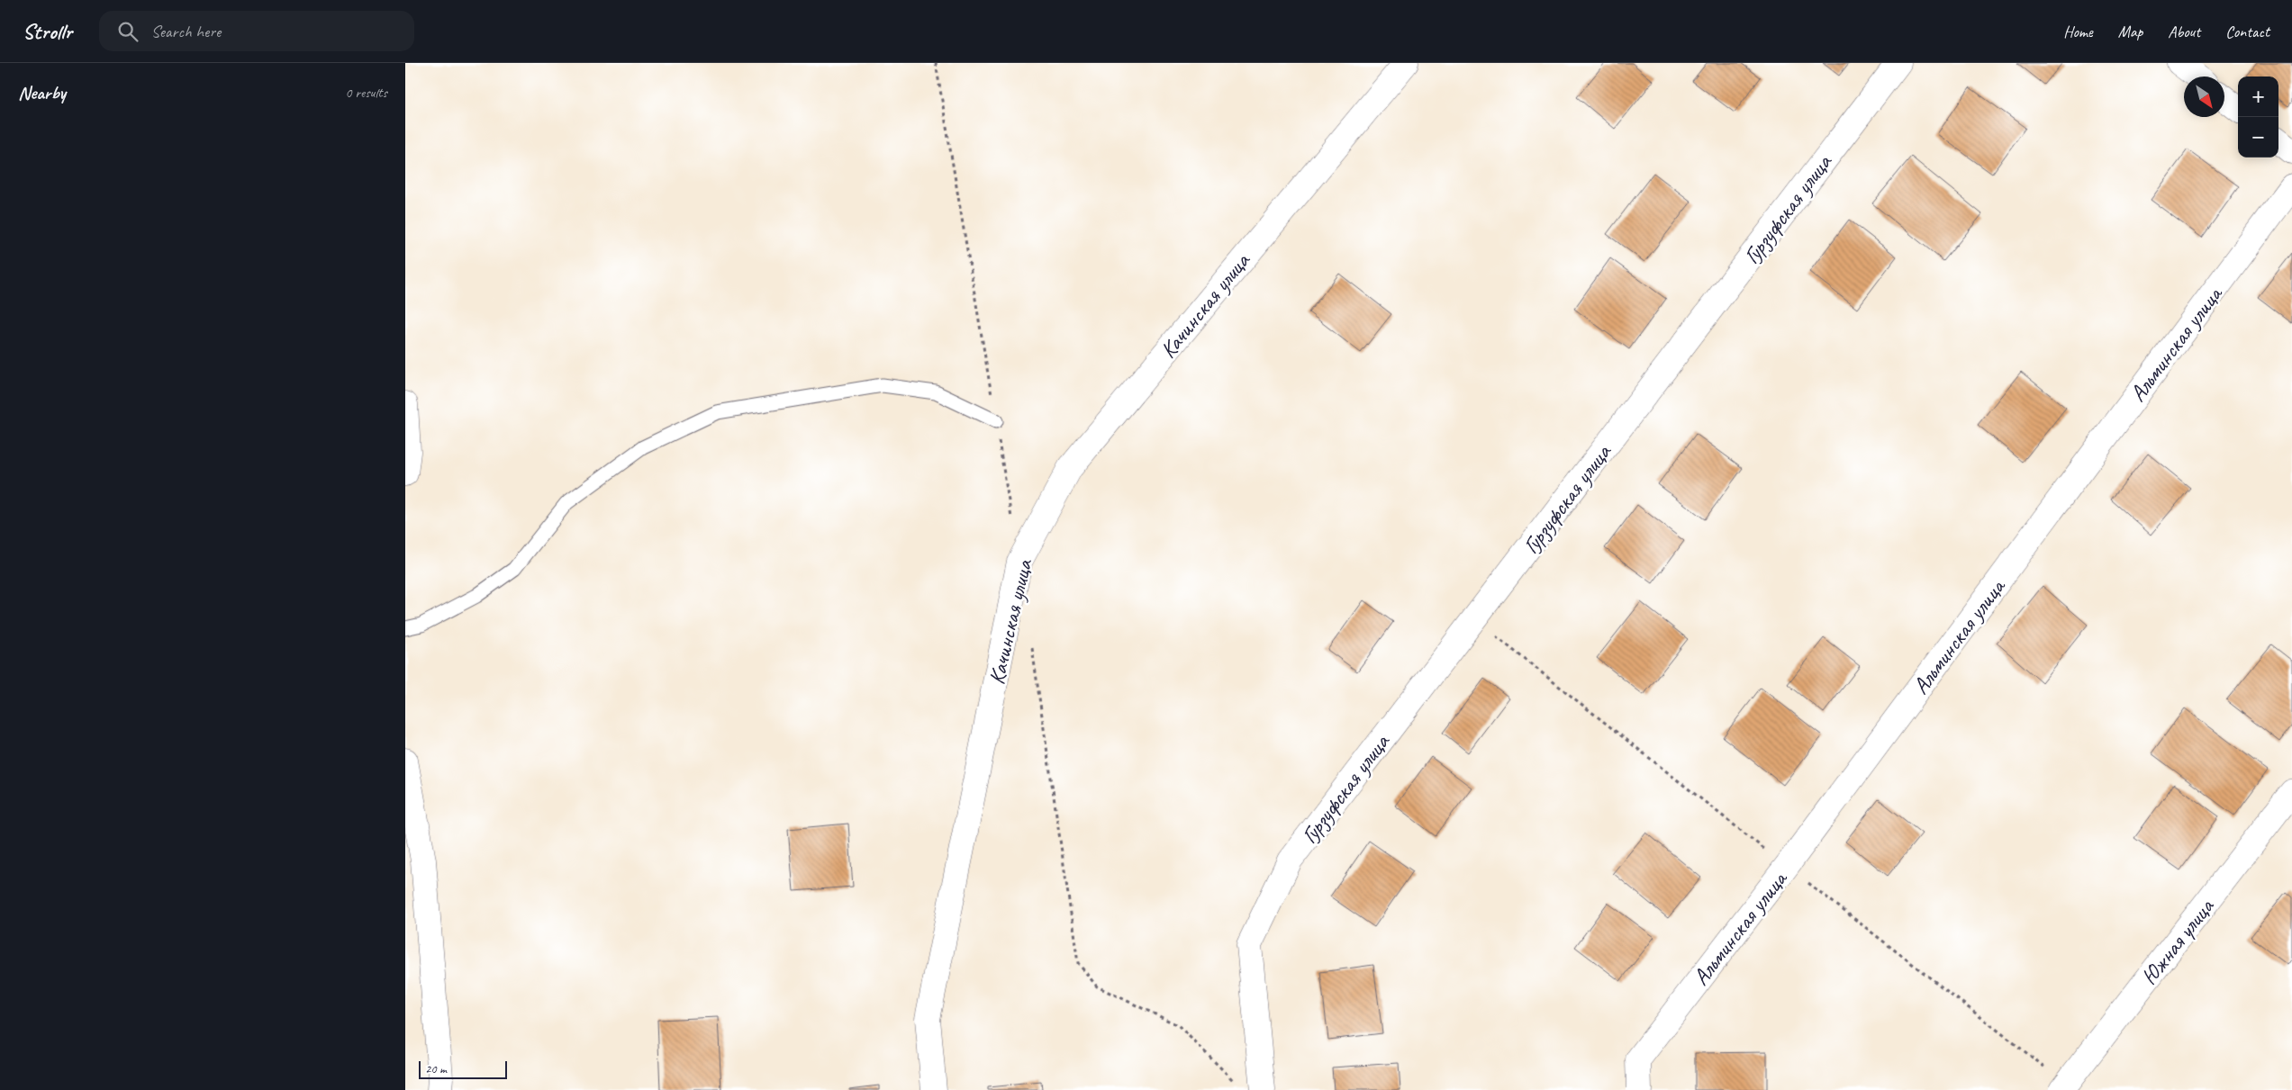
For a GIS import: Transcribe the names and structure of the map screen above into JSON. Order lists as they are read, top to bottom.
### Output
{
  "streets": {
    "street": [
      "Гурзуфская улица",
      "Качинская улица",
      "Альминская улица",
      "Южная улица"
    ]
  },
  "scale_bar": "20 m",
  "north": "bottom right",
  "page": {
    "header": "Strollr",
    "search": "Search here",
    "nav": [
      "Home",
      "Map",
      "About",
      "Contact"
    ],
    "heading": ["Nearby", "0 results"],
    "map_buttons": ["+", "−"],
    "scale": "20 m"
  }
}
